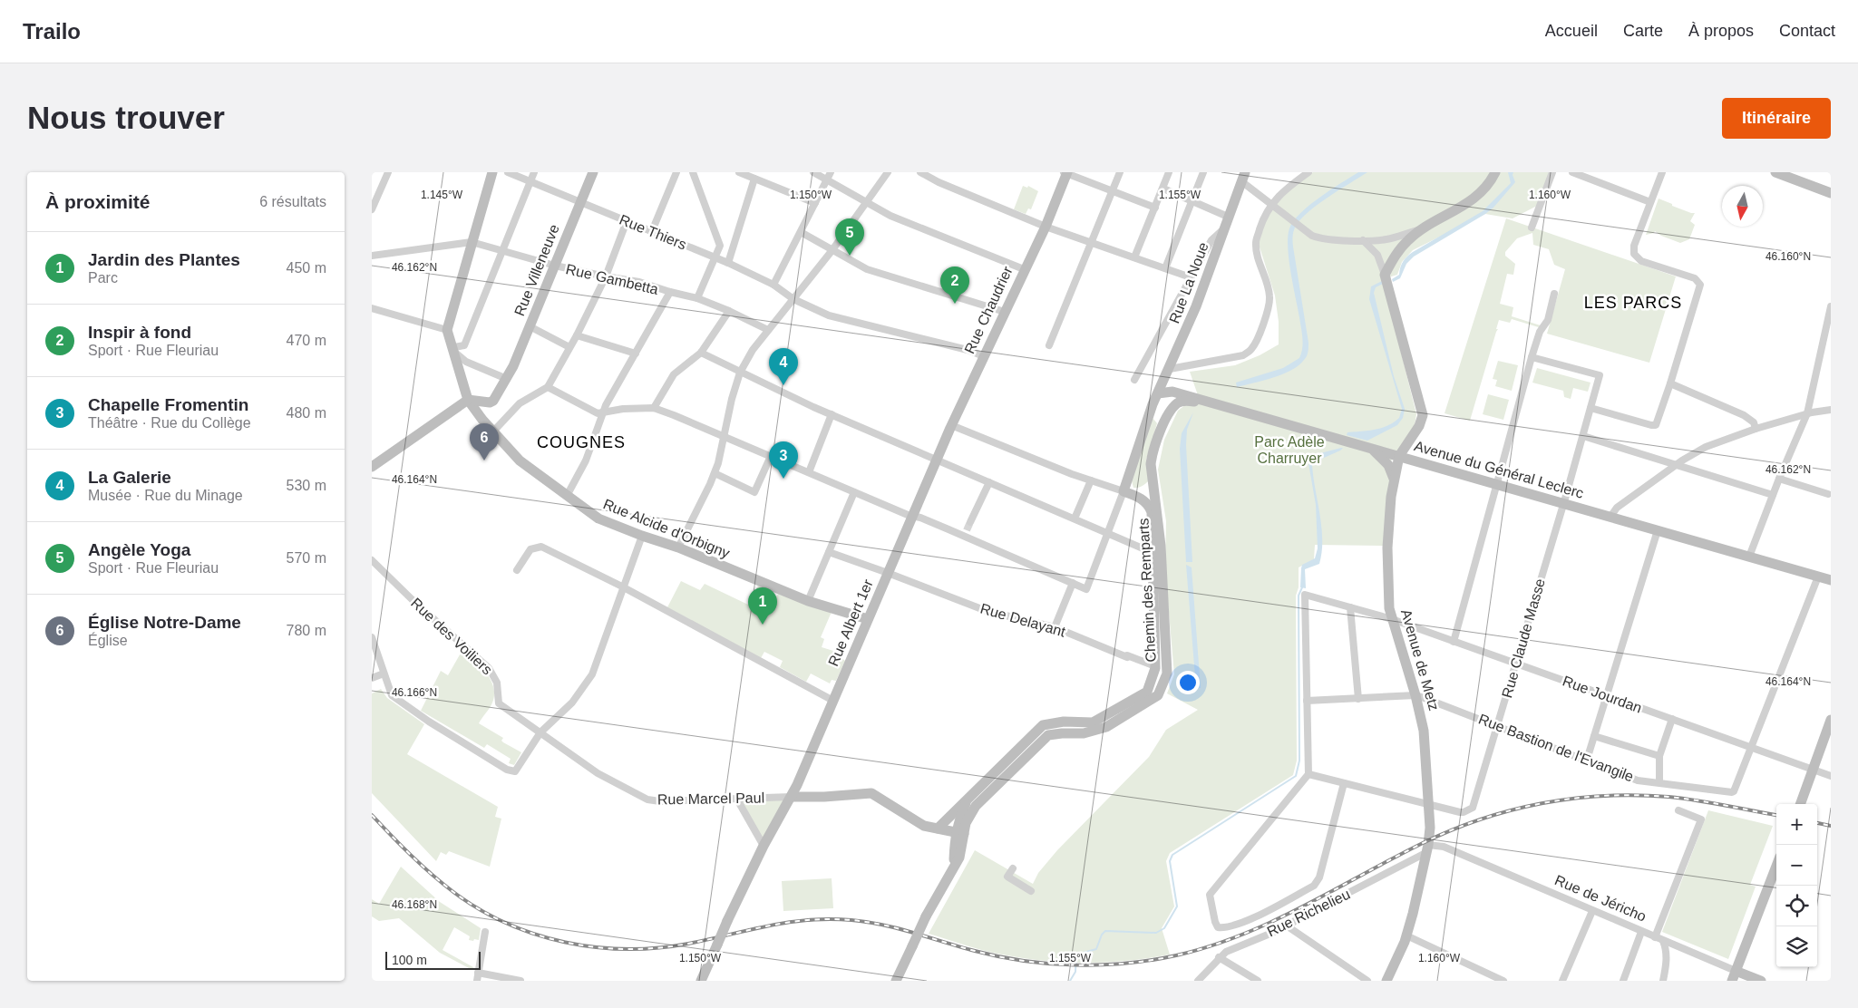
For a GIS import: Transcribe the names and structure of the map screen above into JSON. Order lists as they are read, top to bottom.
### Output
{
  "streets": {
    "street": [
      "Rue Thiers",
      "Rue Villeneuve",
      "Rue Gambetta",
      "Rue La Noue",
      "Rue Chaudrier",
      "Avenue du Général Leclerc",
      "Rue Alcide d'Orbigny",
      "Chemin des Remparts",
      "Rue Delayant",
      "Rue Albert 1er",
      "Rue des Voiliers",
      "Rue Claude Masse",
      "Avenue de Metz",
      "Rue Jourdan",
      "Rue Bastion de l'Evangile",
      "Rue Marcel Paul",
      "Rue de Jéricho",
      "Rue Richelieu"
    ]
  },
  "crossings": [
    ["Rue Thiers", "Rue Villeneuve"],
    ["Rue Thiers", "Rue Chaudrier"],
    ["Rue Villeneuve", "Rue Gambetta"],
    ["Rue Villeneuve", "Rue Alcide d'Orbigny"],
    ["Rue La Noue", "Avenue du Général Leclerc"],
    ["Rue Chaudrier", "Rue Albert 1er"],
    ["Avenue du Général Leclerc", "Chemin des Remparts"],
    ["Avenue du Général Leclerc", "Rue Claude Masse"],
    ["Avenue du Général Leclerc", "Avenue de Metz"],
    ["Rue Alcide d'Orbigny", "Rue Albert 1er"],
    ["Chemin des Remparts", "Rue Delayant"],
    ["Rue Delayant", "Rue Albert 1er"],
    ["Rue Albert 1er", "Rue Marcel Paul"],
    ["Rue des Voiliers", "Rue Marcel Paul"],
    ["Rue Claude Masse", "Avenue de Metz"],
    ["Rue Claude Masse", "Rue Jourdan"],
    ["Rue Claude Masse", "Rue Bastion de l'Evangile"],
    ["Avenue de Metz", "Rue Jourdan"],
    ["Avenue de Metz", "Rue Bastion de l'Evangile"],
    ["Avenue de Metz", "Rue de Jéricho"],
    ["Avenue de Metz", "Rue Richelieu"],
    ["Rue Jourdan", "Rue Bastion de l'Evangile"],
    ["Rue de Jéricho", "Rue Richelieu"]
  ],
  "districts": ["LES PARCS", "COUGNES"],
  "parks": ["Parc Adèle Charruyer"],
  "scale_bar": "100 m",
  "north": "bottom",
  "page": {
    "header": "Trailo",
    "nav": [
      "Accueil",
      "Carte",
      "À propos",
      "Contact"
    ],
    "buttons": "Itinéraire",
    "title": "Nous trouver",
    "heading": ["À proximité", "6 résultats"],
    "pins": [
      "5",
      "2",
      "4",
      "6",
      "3",
      "1"
    ],
    "list": [
      {
        "mark": "1",
        "name": "Jardin des Plantes",
        "note": "Parc",
        "value": "450 m"
      },
      {
        "mark": "2",
        "name": "Inspir à fond",
        "note": "Sport · Rue Fleuriau",
        "value": "470 m"
      },
      {
        "mark": "3",
        "name": "Chapelle Fromentin",
        "note": "Théâtre · Rue du Collège",
        "value": "480 m"
      },
      {
        "mark": "4",
        "name": "La Galerie",
        "note": "Musée · Rue du Minage",
        "value": "530 m"
      },
      {
        "mark": "5",
        "name": "Angèle Yoga",
        "note": "Sport · Rue Fleuriau",
        "value": "570 m"
      },
      {
        "mark": "6",
        "name": "Église Notre-Dame",
        "note": "Église",
        "value": "780 m"
      }
    ],
    "map_buttons": ["+", "−"],
    "scale": "100 m"
  },
  "coordinates": [
    "1.145°W",
    "1.150°W",
    "1.155°W",
    "1.160°W",
    "46.160°N",
    "46.162°N",
    "46.164°N",
    "46.166°N",
    "46.168°N"
  ]
}
